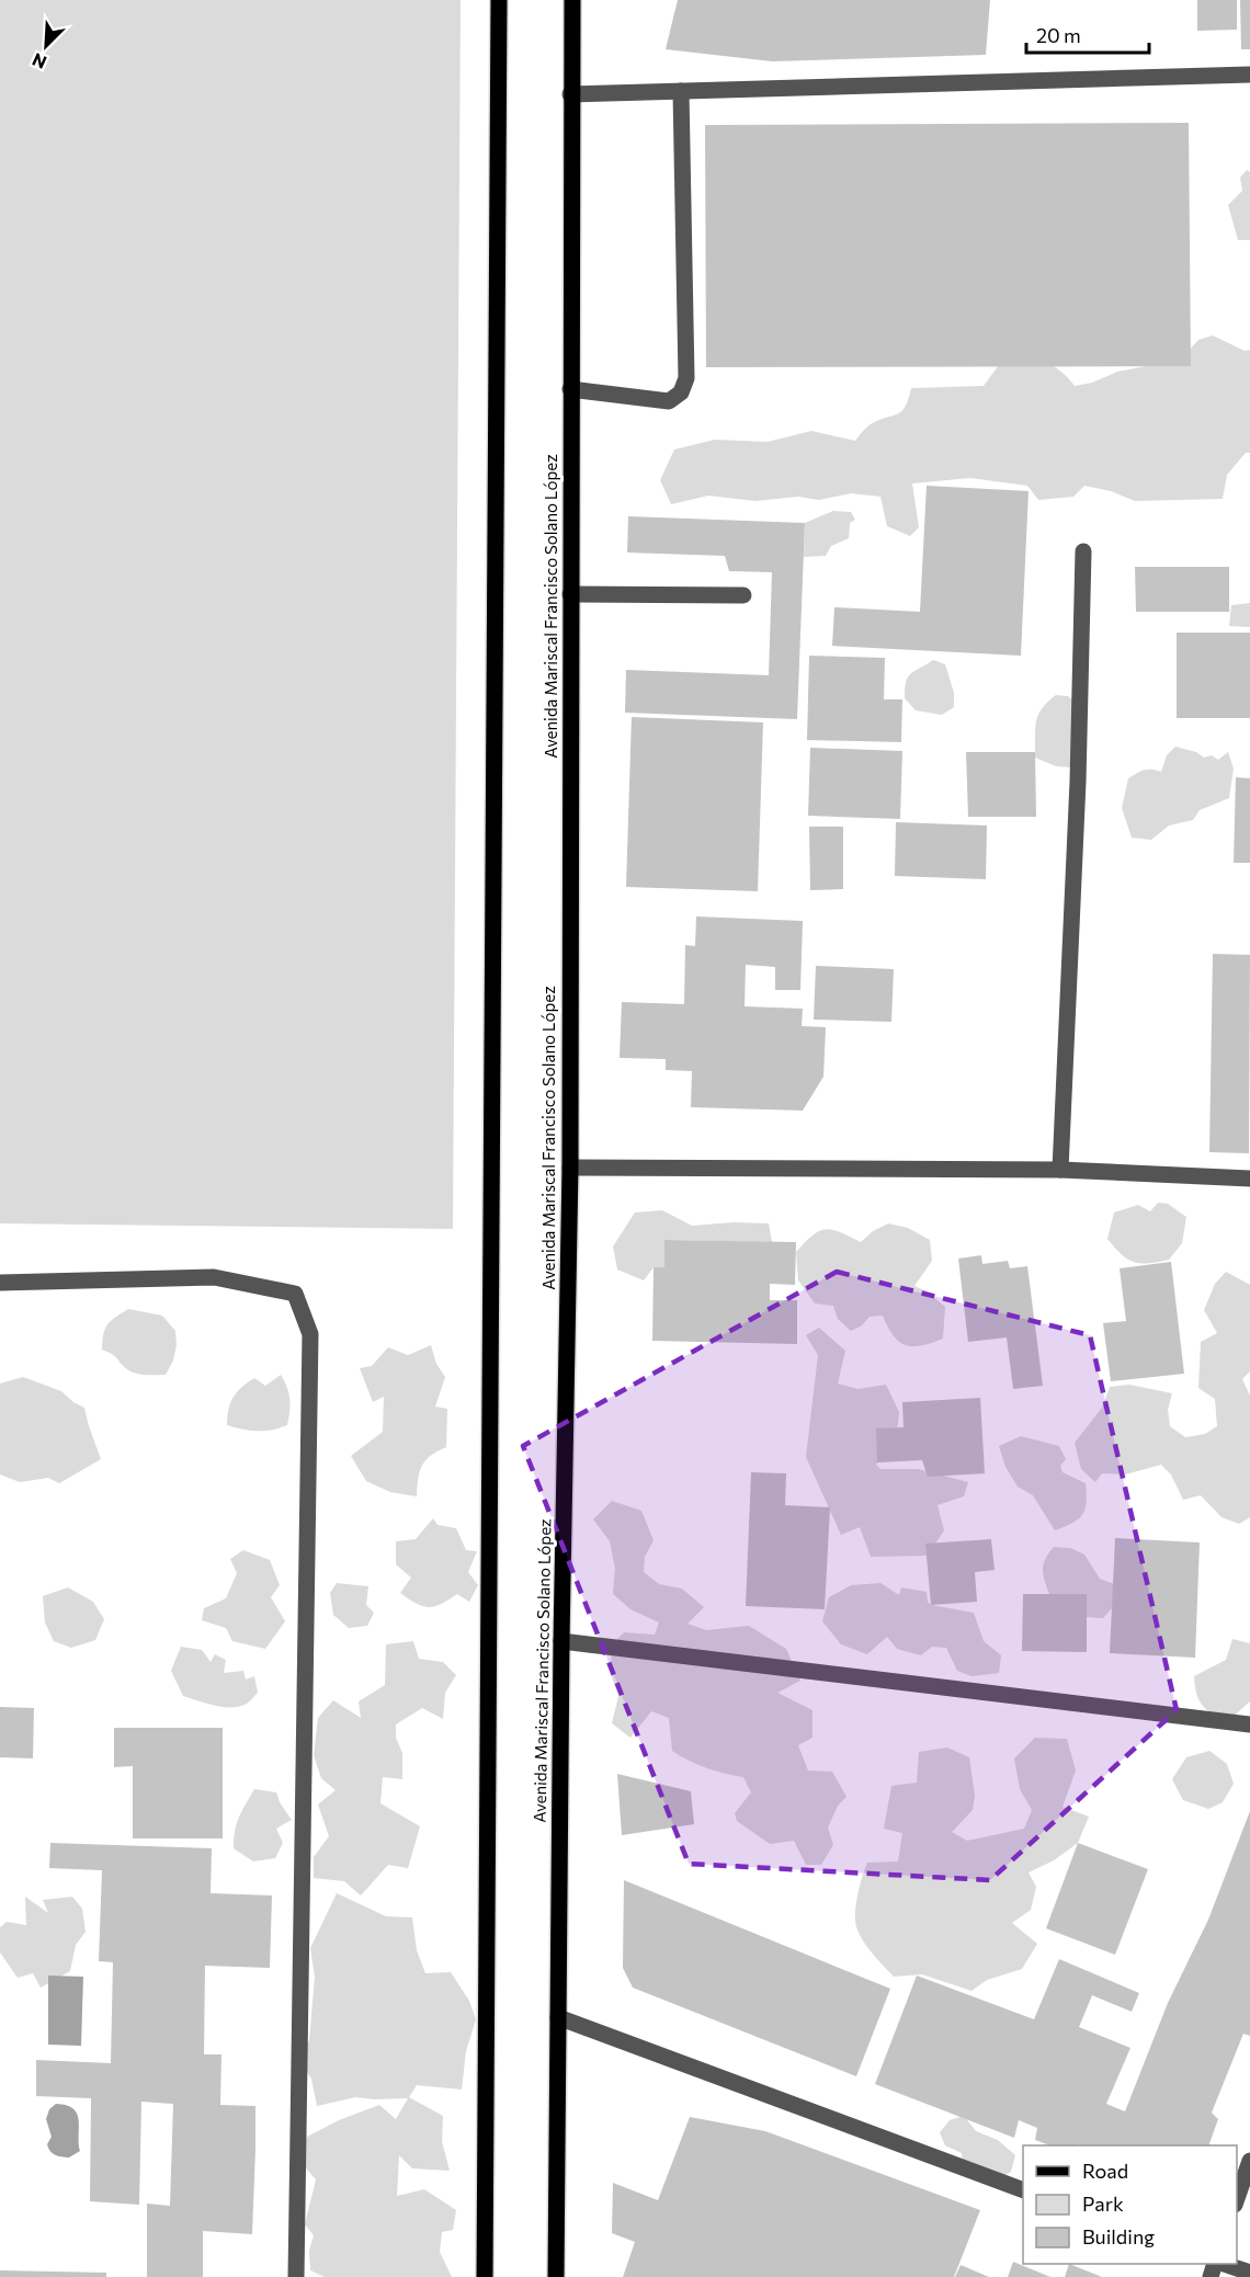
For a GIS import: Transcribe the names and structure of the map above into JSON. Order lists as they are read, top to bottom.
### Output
{
  "streets": {
    "main road": ["Avenida Mariscal Francisco Solano López"]
  },
  "legend": ["Road", "Park", "Building"],
  "scale_bar": "20 m",
  "north": "bottom left"
}
